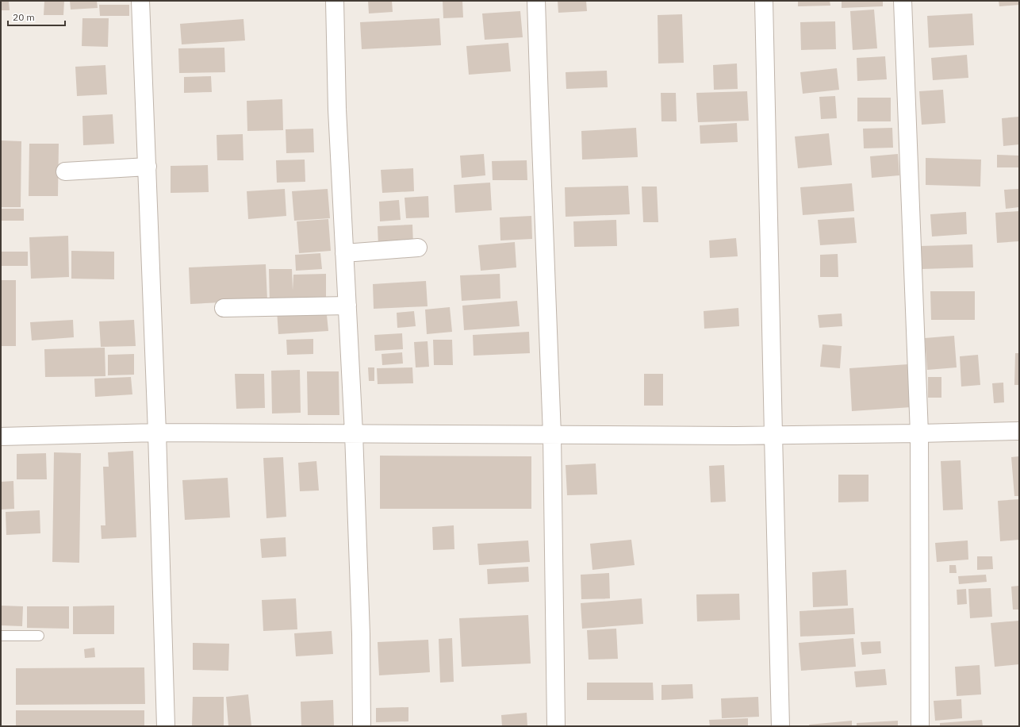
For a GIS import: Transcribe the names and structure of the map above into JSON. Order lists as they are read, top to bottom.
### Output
{
  "scale_bar": "20 m"
}
